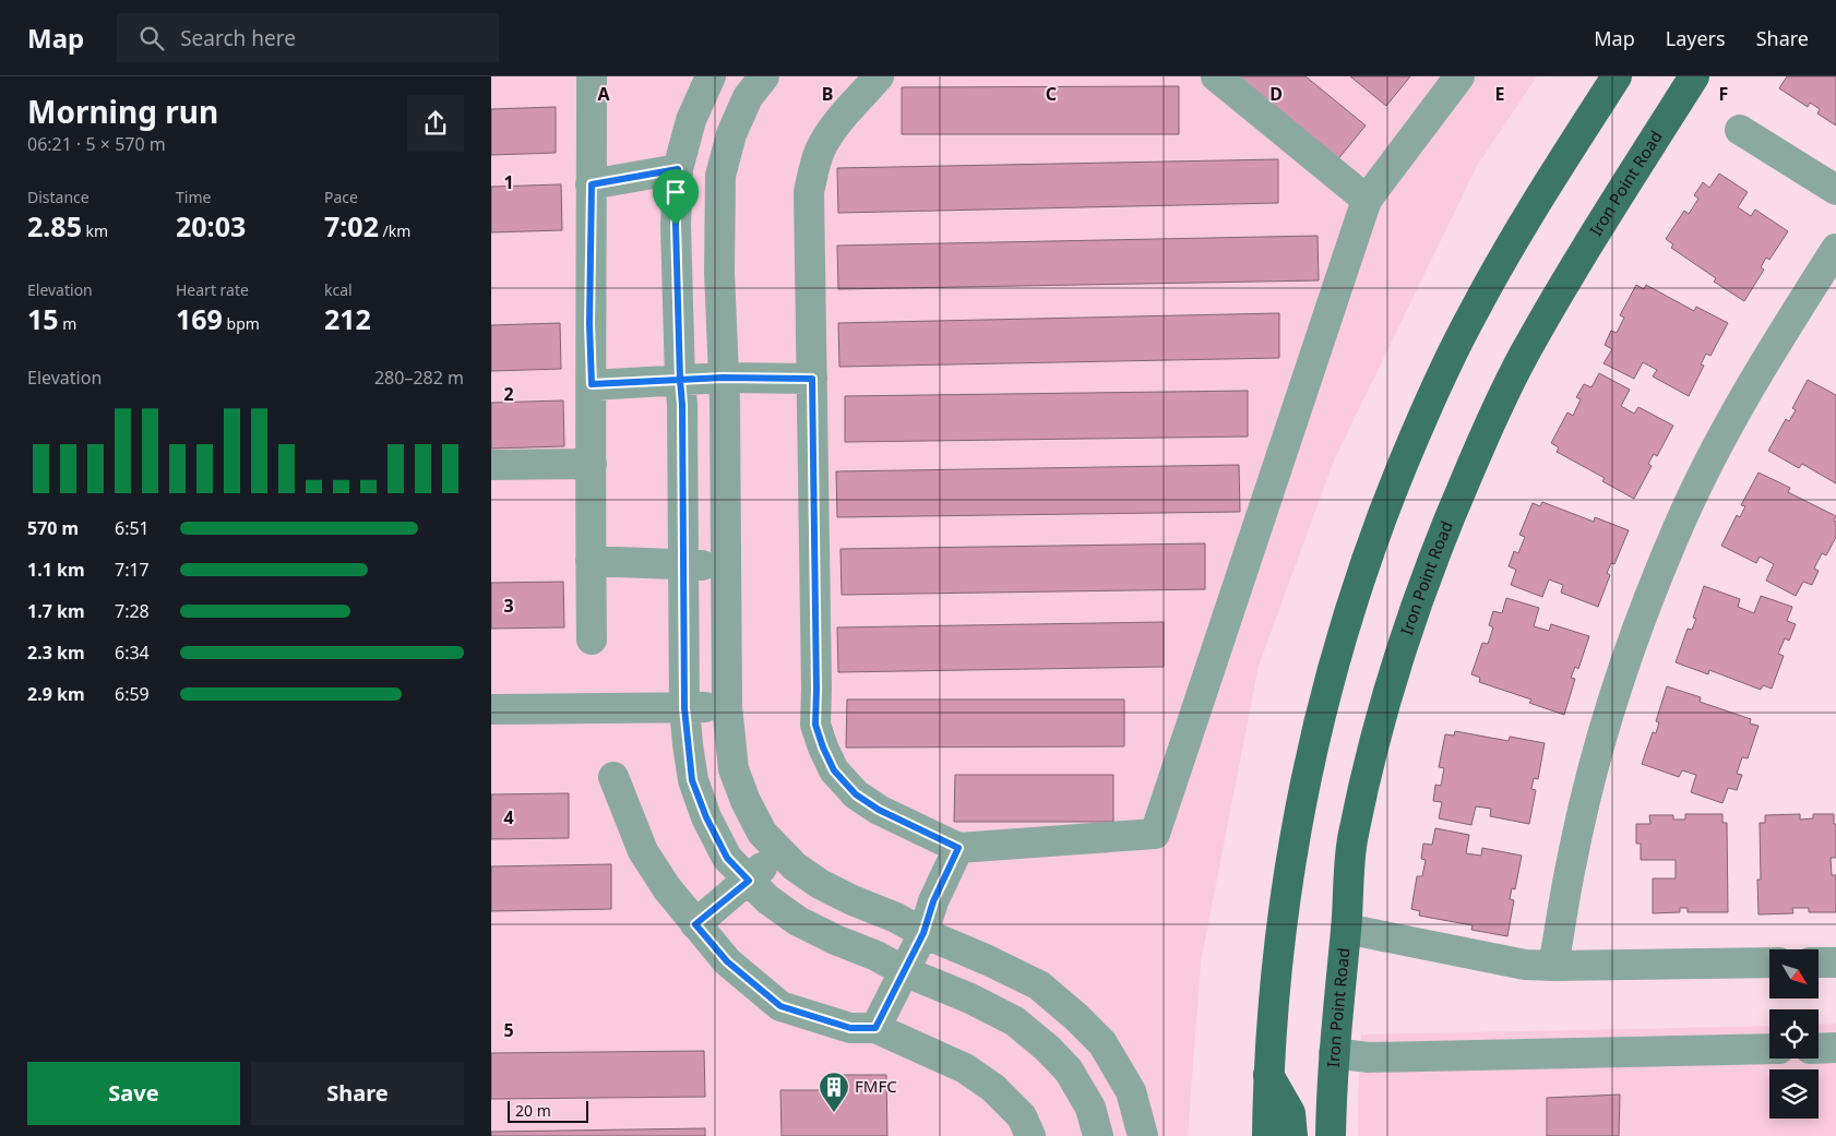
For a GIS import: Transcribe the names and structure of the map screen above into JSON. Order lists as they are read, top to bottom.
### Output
{
  "streets": {
    "main road": ["Iron Point Road"]
  },
  "places": {
    "building": ["FMFC"]
  },
  "scale_bar": "20 m",
  "north": "bottom right",
  "page": {
    "header": "Map",
    "search": "Search here",
    "nav": ["Map", "Layers", "Share"],
    "heading": ["Morning run", "06:21 · 5 × 570 m"],
    "stats": [
      ["Distance", "2.85 km"],
      ["Time", "20:03"],
      ["Pace", "7:02 /km"],
      ["Elevation", "15 m"],
      ["Heart rate", "169 bpm"],
      ["kcal", "212"]
    ],
    "chart": ["Elevation", "280–282 m"],
    "list": [
      {
        "name": "570 m",
        "note": "6:51"
      },
      {
        "name": "1.1 km",
        "note": "7:17"
      },
      {
        "name": "1.7 km",
        "note": "7:28"
      },
      {
        "name": "2.3 km",
        "note": "6:34"
      },
      {
        "name": "2.9 km",
        "note": "6:59"
      }
    ],
    "buttons": ["Save", "Share"],
    "scale": "20 m"
  },
  "grid": {
    "columns": [
      "A",
      "B",
      "C",
      "D",
      "E",
      "F"
    ],
    "rows": [
      "1",
      "2",
      "3",
      "4",
      "5"
    ]
  }
}
